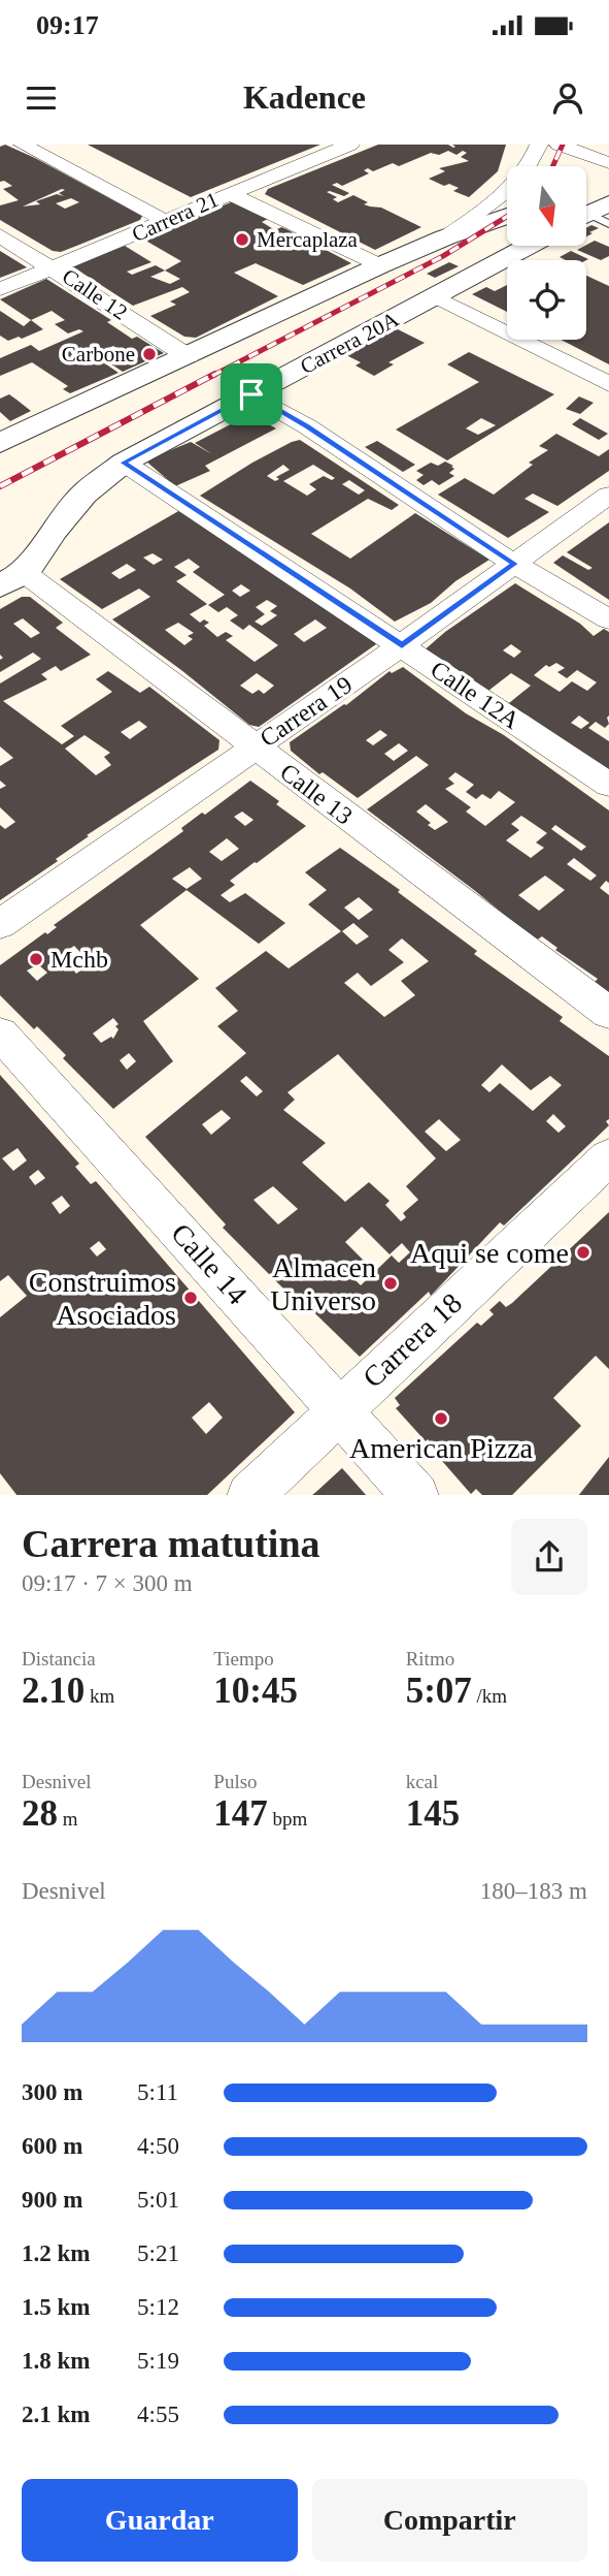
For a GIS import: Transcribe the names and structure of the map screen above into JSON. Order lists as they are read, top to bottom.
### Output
{
  "streets": {
    "street": [
      "Carrera 21",
      "Calle 12",
      "Carrera 20A",
      "Calle 12A",
      "Carrera 19",
      "Calle 13",
      "Calle 14",
      "Carrera 18"
    ]
  },
  "crossings": [
    ["Carrera 21", "Calle 12"],
    ["Carrera 20A", "Calle 12A"],
    ["Carrera 20A", "Calle 13"],
    ["Calle 12A", "Carrera 19"],
    ["Carrera 19", "Calle 13"],
    ["Calle 14", "Carrera 18"]
  ],
  "places": [
    "Mercaplaza",
    "Carbone",
    "Mchb",
    "Aqui se come",
    "Almacen Universo",
    "Construimos Asociados",
    "American Pizza"
  ],
  "north": "bottom",
  "page": {
    "status": "09:17",
    "header": "Kadence",
    "heading": ["Carrera matutina", "09:17 · 7 × 300 m"],
    "stats": [
      ["Distancia", "2.10 km"],
      ["Tiempo", "10:45"],
      ["Ritmo", "5:07 /km"],
      ["Desnivel", "28 m"],
      ["Pulso", "147 bpm"],
      ["kcal", "145"]
    ],
    "chart": ["Desnivel", "180–183 m"],
    "list": [
      {
        "name": "300 m",
        "note": "5:11"
      },
      {
        "name": "600 m",
        "note": "4:50"
      },
      {
        "name": "900 m",
        "note": "5:01"
      },
      {
        "name": "1.2 km",
        "note": "5:21"
      },
      {
        "name": "1.5 km",
        "note": "5:12"
      },
      {
        "name": "1.8 km",
        "note": "5:19"
      },
      {
        "name": "2.1 km",
        "note": "4:55"
      }
    ],
    "buttons": ["Guardar", "Compartir"]
  }
}
